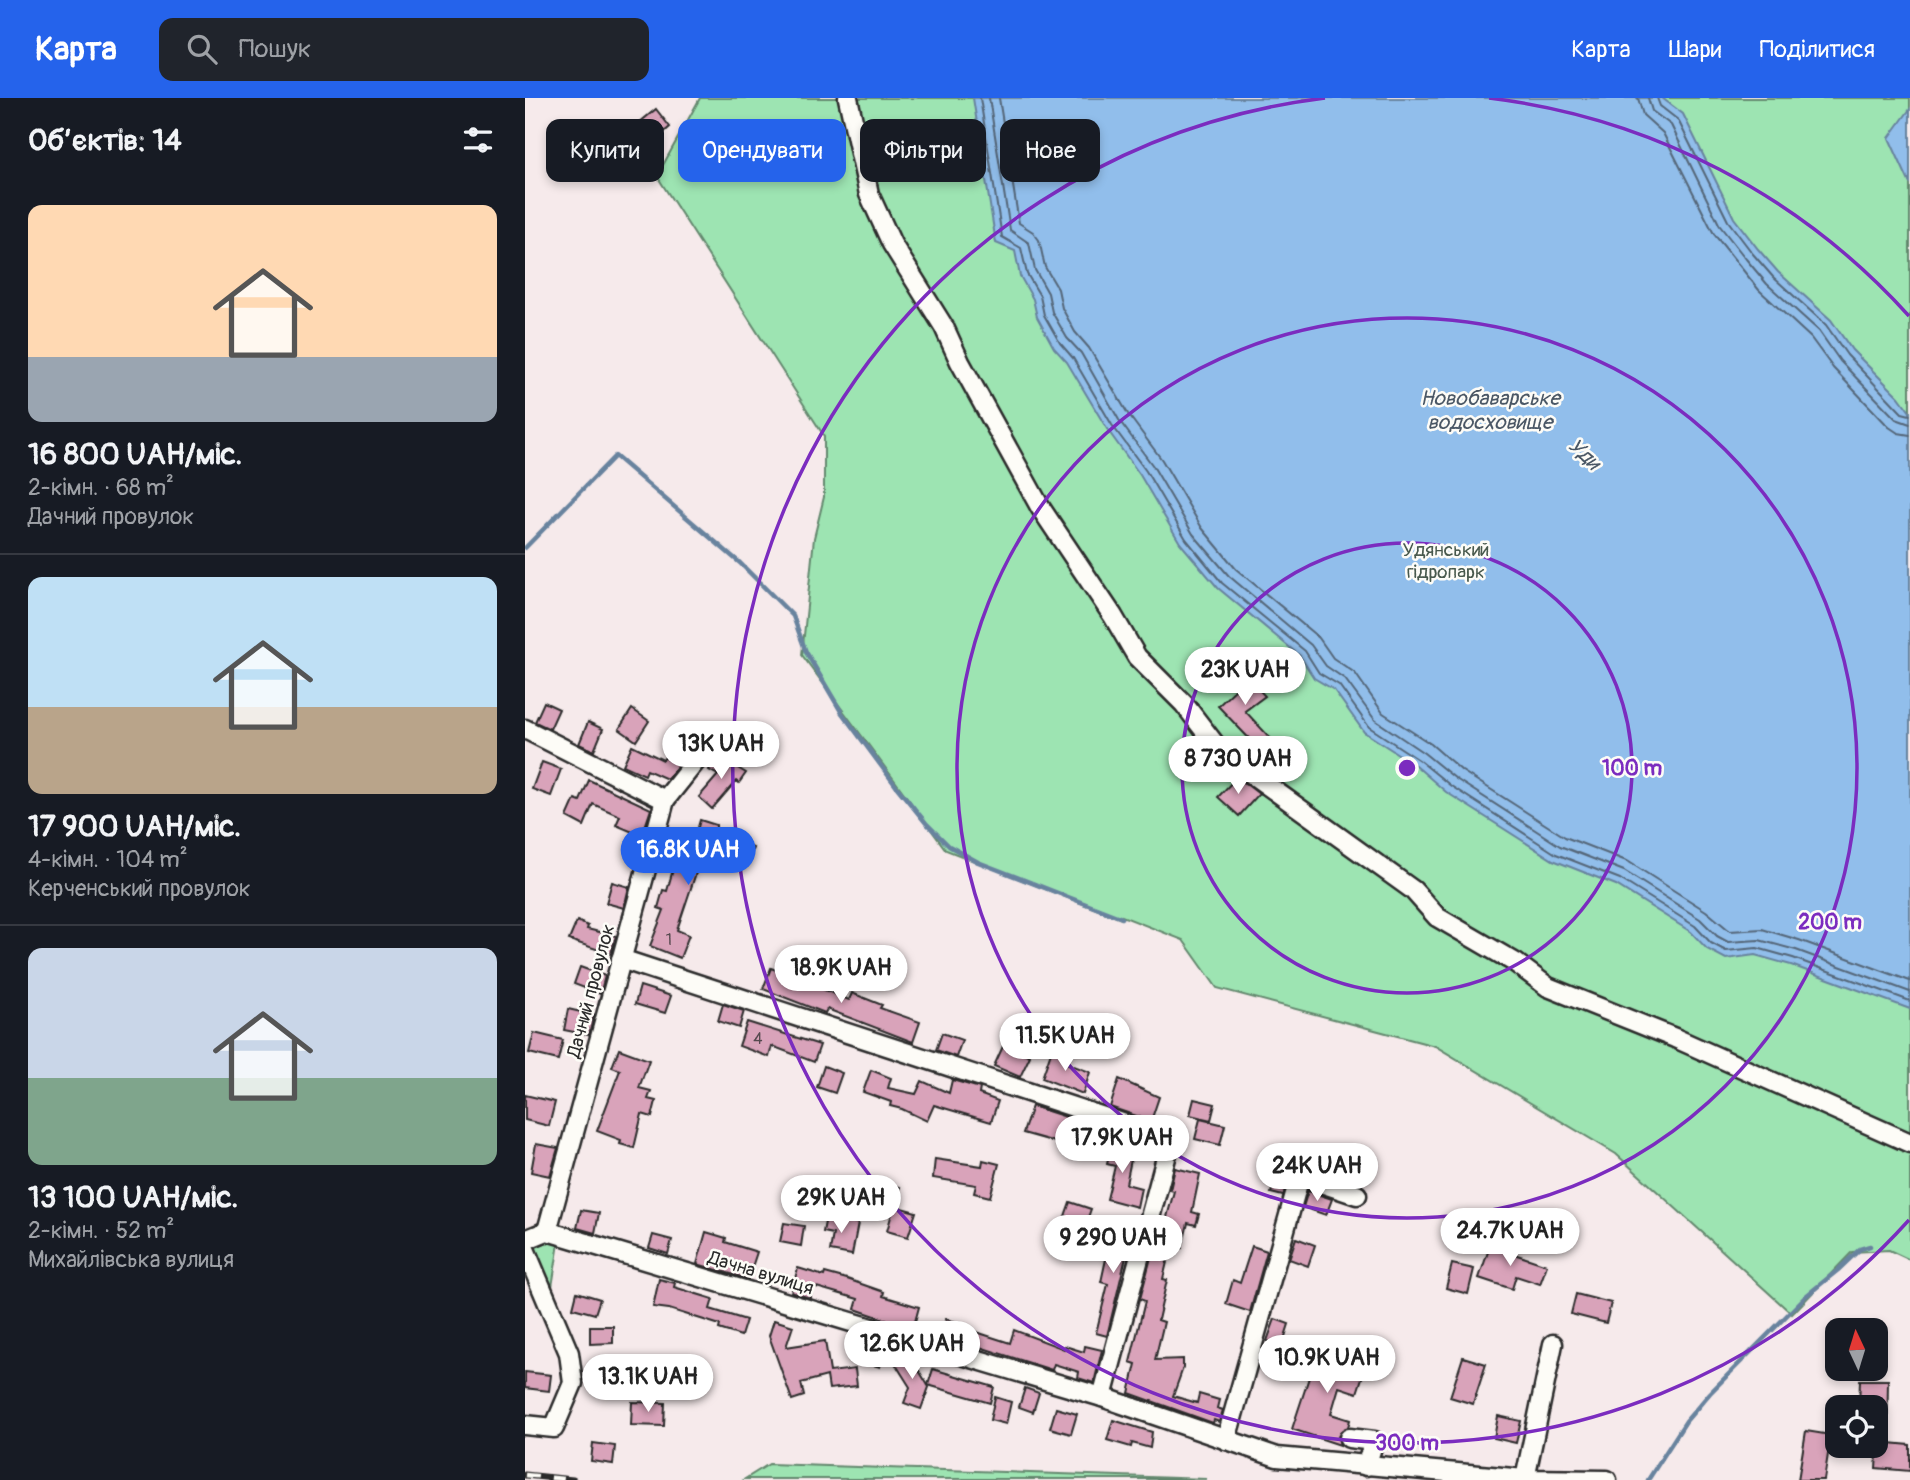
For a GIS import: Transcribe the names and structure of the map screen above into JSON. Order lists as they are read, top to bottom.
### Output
{
  "streets": {
    "street": ["Дачний провулок", "Дачна вулиця"]
  },
  "crossings": [
    ["Дачний провулок", "Дачна вулиця"]
  ],
  "water": ["Новобаварське водосховище", "Уди"],
  "parks": ["Удянський гідропарк"],
  "house_numbers": ["1", "4"],
  "north": "top",
  "page": {
    "header": "Карта",
    "search": "Пошук",
    "nav": ["Карта", "Шари", "Поділитися"],
    "heading": "Об’єктів: 14",
    "chip": [
      "Купити",
      "Орендувати",
      "Фільтри",
      "Нове"
    ],
    "list": [
      {
        "name": "16 800 UAH/міс.",
        "note": "2-кімн. · 68 m² · Дачний провулок"
      },
      {
        "name": "17 900 UAH/міс.",
        "note": "4-кімн. · 104 m² · Керченський провулок"
      },
      {
        "name": "13 100 UAH/міс.",
        "note": "2-кімн. · 52 m² · Михайлівська вулиця"
      }
    ],
    "price": [
      "23K UAH",
      "13K UAH",
      "8 730 UAH",
      "16.8K UAH",
      "18.9K UAH",
      "11.5K UAH",
      "17.9K UAH",
      "24K UAH",
      "29K UAH",
      "24.7K UAH",
      "9 290 UAH",
      "12.6K UAH",
      "10.9K UAH",
      "13.1K UAH"
    ]
  },
  "rings": ["100 m", "200 m", "300 m"]
}
